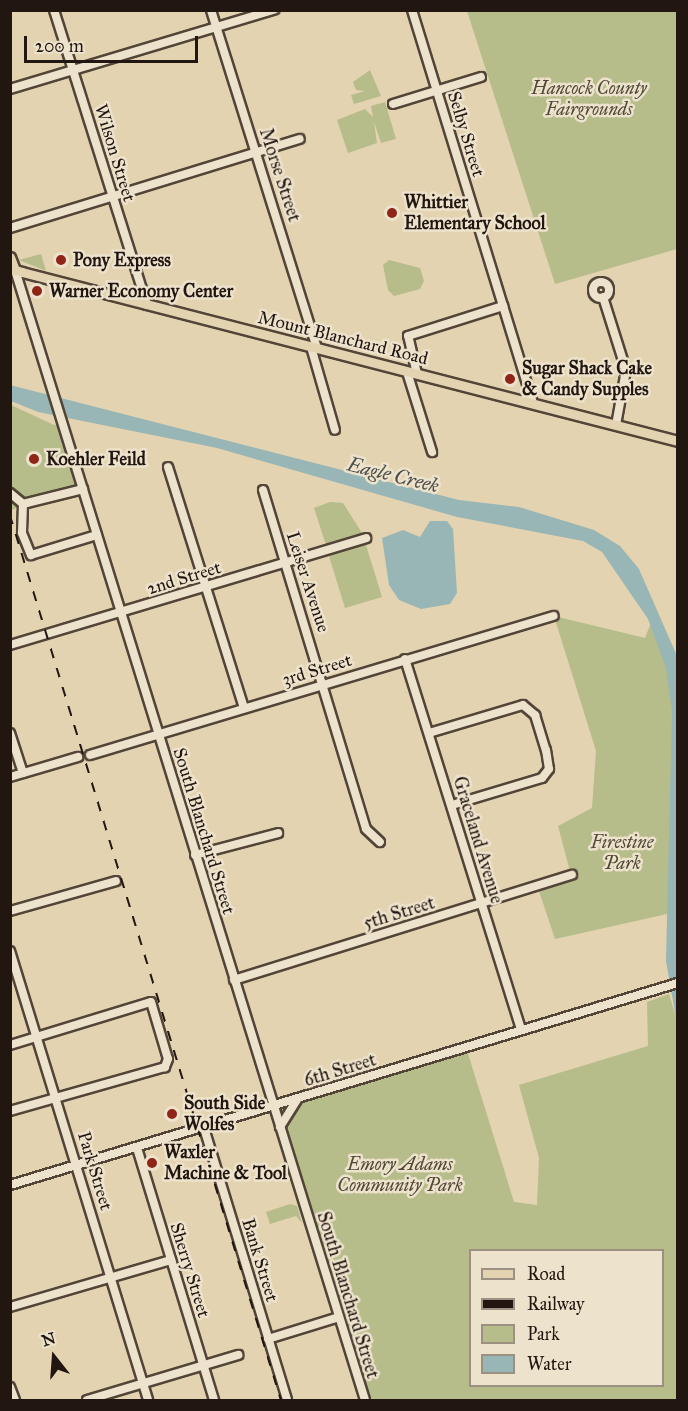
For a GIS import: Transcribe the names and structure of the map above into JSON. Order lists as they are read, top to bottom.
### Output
{
  "streets": {
    "main road": ["Mount Blanchard Road"],
    "street": [
      "Selby Street",
      "Wilson Street",
      "Morse Street",
      "2nd Street",
      "Leiser Avenue",
      "3rd Street",
      "South Blanchard Street",
      "Graceland Avenue",
      "5th Street",
      "6th Street",
      "Park Street",
      "Bank Street",
      "Sherry Street"
    ]
  },
  "crossings": [
    ["Selby Street", "Mount Blanchard Road"],
    ["Wilson Street", "Mount Blanchard Road"],
    ["Morse Street", "Mount Blanchard Road"],
    ["Mount Blanchard Road", "South Blanchard Street"],
    ["2nd Street", "Leiser Avenue"],
    ["2nd Street", "South Blanchard Street"],
    ["Leiser Avenue", "3rd Street"],
    ["3rd Street", "South Blanchard Street"],
    ["3rd Street", "Graceland Avenue"],
    ["South Blanchard Street", "5th Street"],
    ["South Blanchard Street", "6th Street"],
    ["Graceland Avenue", "5th Street"],
    ["Graceland Avenue", "6th Street"],
    ["6th Street", "Park Street"],
    ["6th Street", "Bank Street"],
    ["6th Street", "Sherry Street"]
  ],
  "water": ["Eagle Creek"],
  "parks": ["Hancock County Fairgrounds", "Firestine Park", "Emory Adams Community Park"],
  "places": [
    "Whittier Elementary School",
    "Pony Express",
    "Warner Economy Center",
    "Sugar Shack Cake & Candy Supples",
    "Koehler Feild",
    "South Side Wolfes",
    "Waxler Machine & Tool"
  ],
  "legend": [
    "Road",
    "Railway",
    "Park",
    "Water"
  ],
  "scale_bar": "200 m",
  "north": "top"
}
